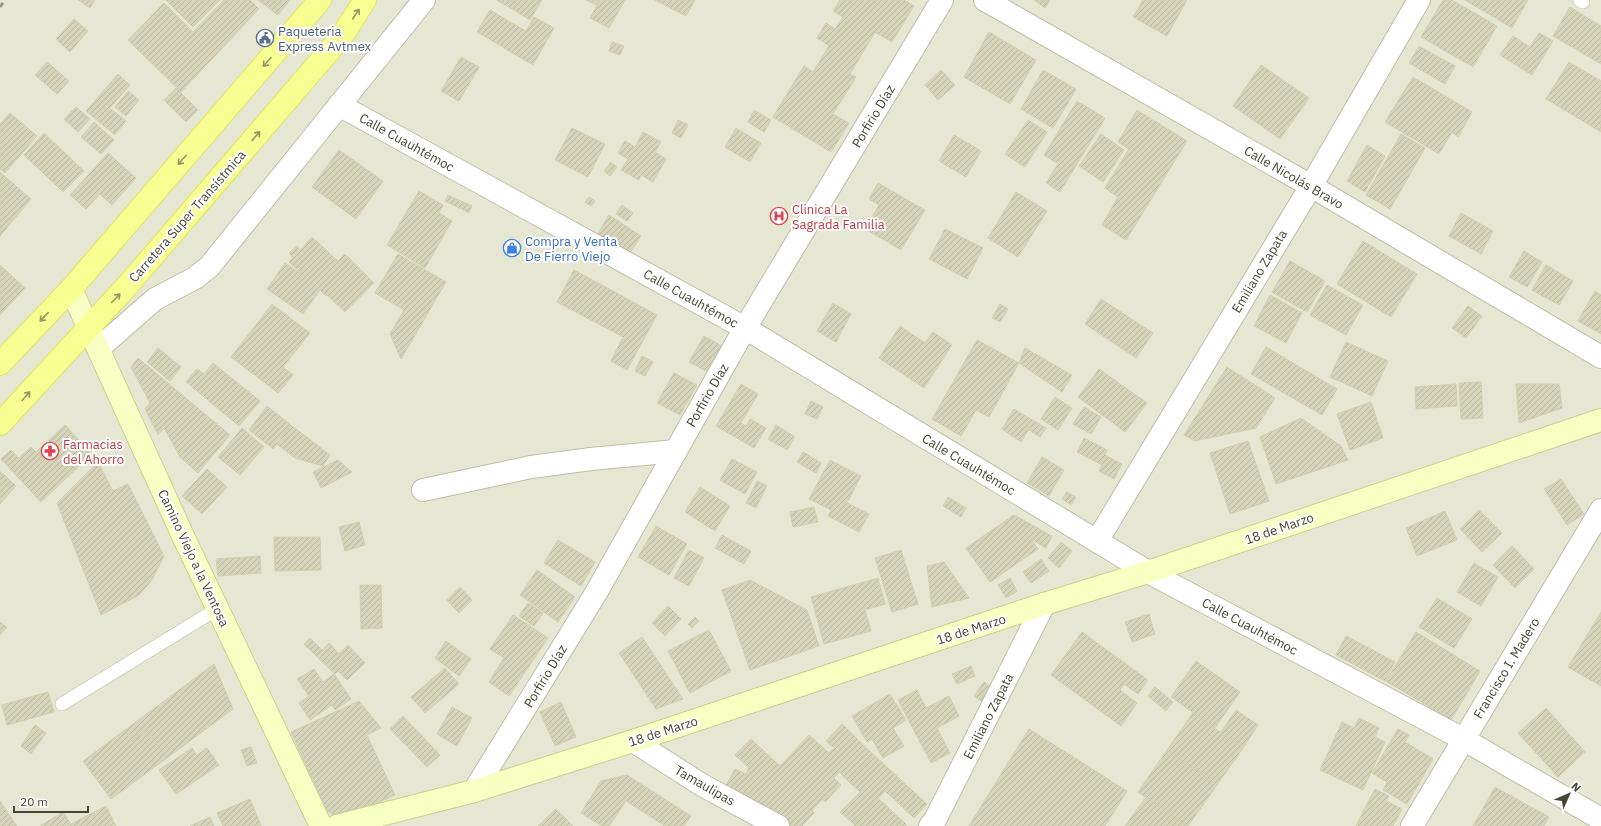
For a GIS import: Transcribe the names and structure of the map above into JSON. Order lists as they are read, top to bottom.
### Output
{
  "streets": {
    "main road": ["Carretera Super Transístmica", "18 de Marzo", "Camino Viejo a la Ventosa"],
    "street": [
      "Porfirio Díaz",
      "Calle Cuauhtémoc",
      "Calle Nicolás Bravo",
      "Emiliano Zapata",
      "Francisco I. Madero",
      "Tamaulipas"
    ]
  },
  "crossings": [
    ["Porfirio Díaz", "Calle Cuauhtémoc"],
    ["Porfirio Díaz", "18 de Marzo"],
    ["Calle Cuauhtémoc", "Emiliano Zapata"],
    ["Calle Cuauhtémoc", "18 de Marzo"],
    ["Calle Cuauhtémoc", "Francisco I. Madero"],
    ["Calle Nicolás Bravo", "Emiliano Zapata"],
    ["Carretera Super Transístmica", "Camino Viejo a la Ventosa"],
    ["Emiliano Zapata", "18 de Marzo"],
    ["18 de Marzo", "Tamaulipas"]
  ],
  "places": {
    "public building": ["Paqueteria Express Avtmex"],
    "hospital": ["Clinica La Sagrada Familia"],
    "shop": ["Compra y Venta De Fierro Viejo"],
    "pharmacy": ["Farmacias del Ahorro"]
  },
  "scale_bar": "20 m",
  "north": "top right"
}
